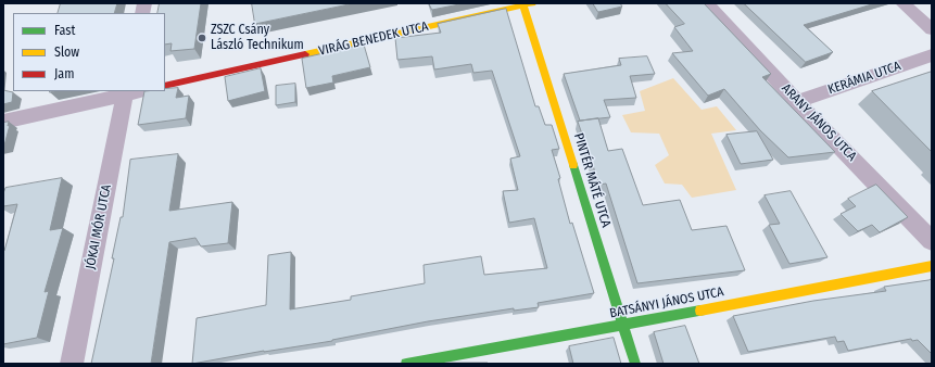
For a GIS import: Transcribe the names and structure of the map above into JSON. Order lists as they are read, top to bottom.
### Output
{
  "streets": {
    "street": [
      "VIRÁG BENEDEK UTCA",
      "KERÁMIA UTCA",
      "ARANY JÁNOS UTCA",
      "PINTÉR MÁTÉ UTCA",
      "JÓKAI MÓR UTCA",
      "BATSÁNYI JÁNOS UTCA"
    ]
  },
  "crossings": [
    ["VIRÁG BENEDEK UTCA", "PINTÉR MÁTÉ UTCA"],
    ["KERÁMIA UTCA", "ARANY JÁNOS UTCA"],
    ["PINTÉR MÁTÉ UTCA", "BATSÁNYI JÁNOS UTCA"]
  ],
  "places": ["ZSZC Csány László Technikum"],
  "legend": ["Fast", "Slow", "Jam"]
}
